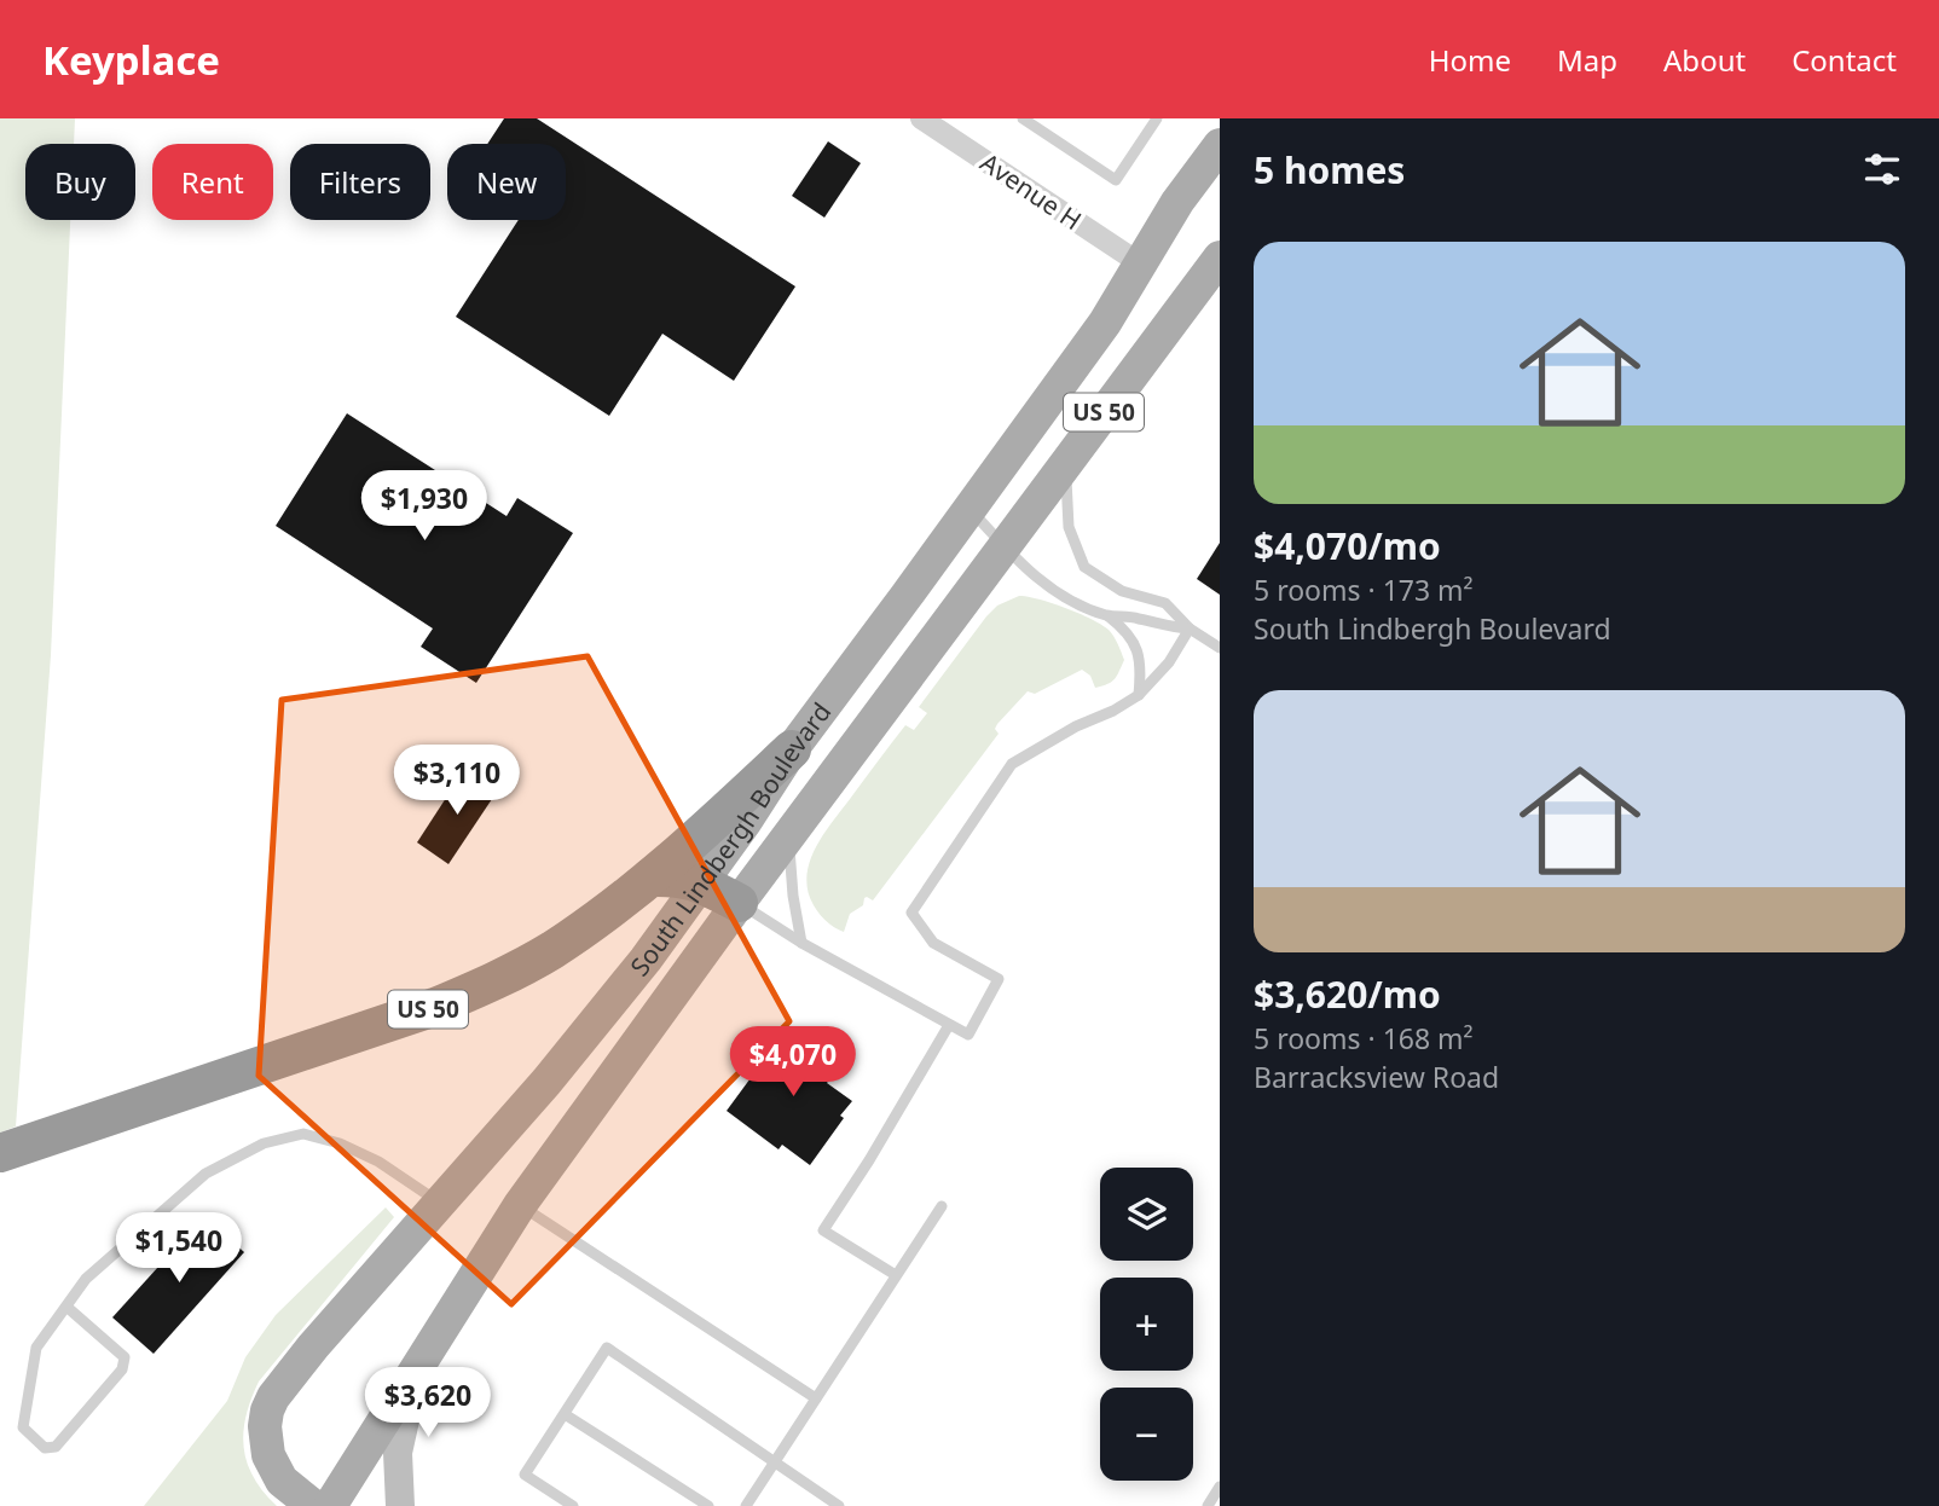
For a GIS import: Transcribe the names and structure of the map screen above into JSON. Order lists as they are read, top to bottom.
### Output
{
  "streets": {
    "highway": ["US 50"],
    "main road": ["South Lindbergh Boulevard"],
    "street": ["Avenue H"]
  },
  "crossings": [
    ["Avenue H", "South Lindbergh Boulevard"],
    ["US 50", "South Lindbergh Boulevard"]
  ],
  "page": {
    "header": "Keyplace",
    "nav": [
      "Home",
      "Map",
      "About",
      "Contact"
    ],
    "heading": "5 homes",
    "chip": [
      "Buy",
      "Rent",
      "Filters",
      "New"
    ],
    "list": [
      {
        "name": "$4,070/mo",
        "note": "5 rooms · 173 m² · South Lindbergh Boulevard"
      },
      {
        "name": "$3,620/mo",
        "note": "5 rooms · 168 m² · Barracksview Road"
      }
    ],
    "price": [
      "$1,930",
      "$3,110",
      "$4,070",
      "$1,540",
      "$3,620"
    ],
    "map_buttons": ["+", "−"]
  }
}
